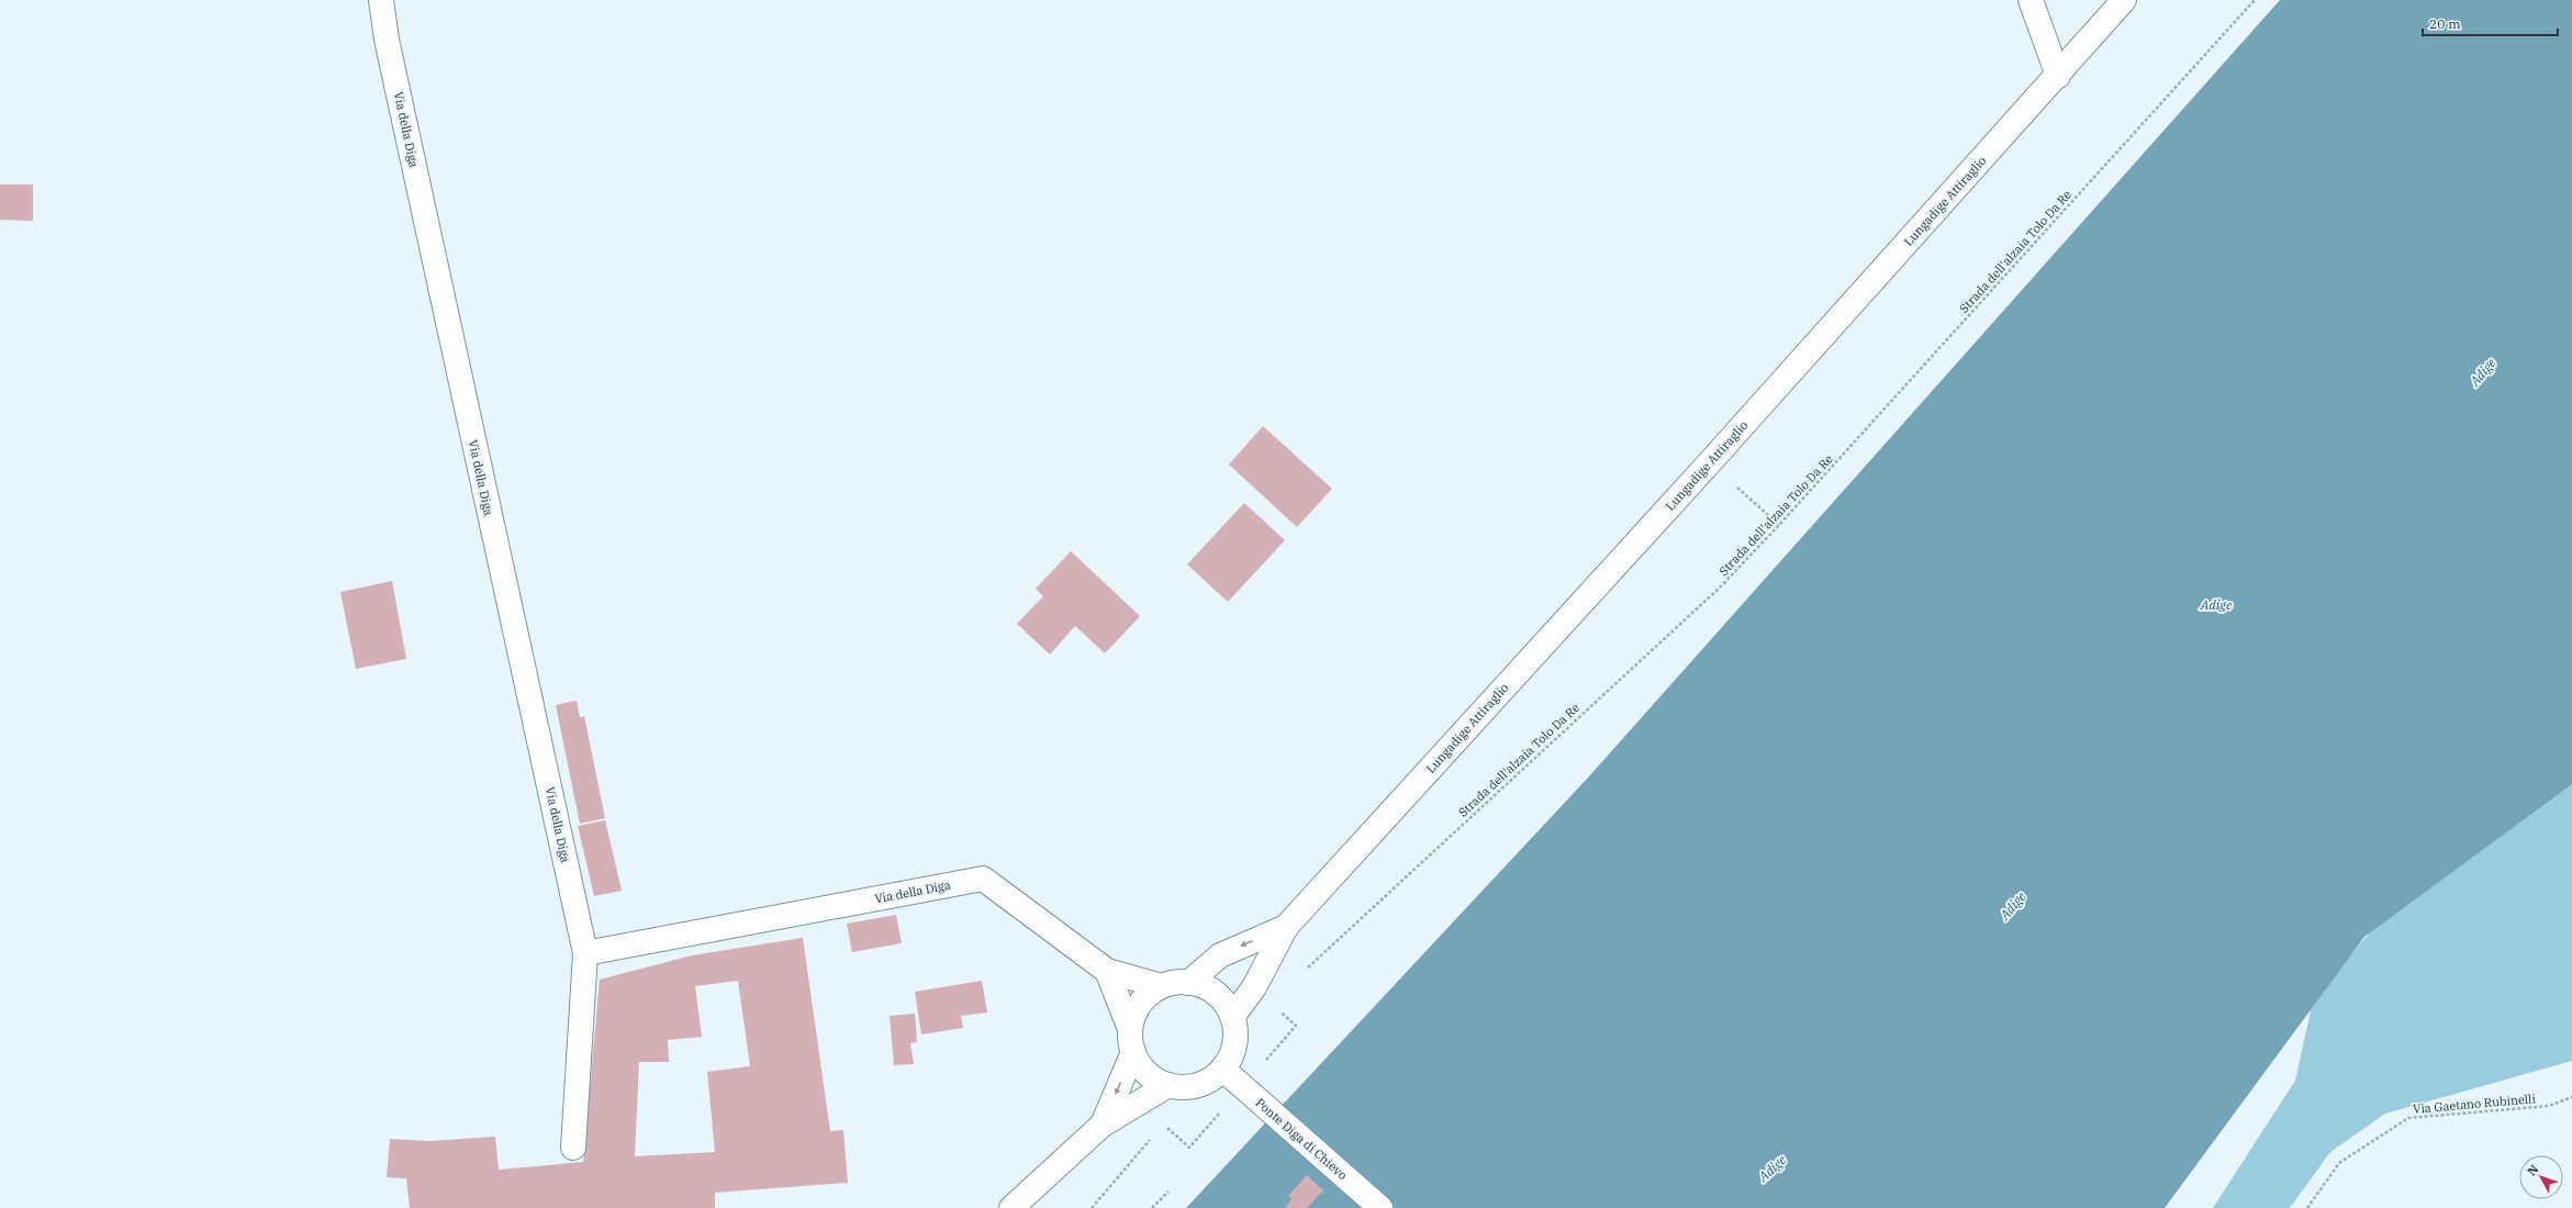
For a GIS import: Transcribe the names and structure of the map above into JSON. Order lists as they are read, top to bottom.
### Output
{
  "streets": {
    "street": ["Via della Diga", "Lungadige Attiraglio", "Ponte Diga di Chievo"],
    "path": ["Strada dell'alzaia Tolo Da Re", "Via Gaetano Rubinelli"]
  },
  "crossings": [
    ["Via della Diga", "Lungadige Attiraglio"],
    ["Via della Diga", "Ponte Diga di Chievo"],
    ["Lungadige Attiraglio", "Ponte Diga di Chievo"]
  ],
  "water": ["Adige"],
  "scale_bar": "20 m",
  "north": "top left"
}
